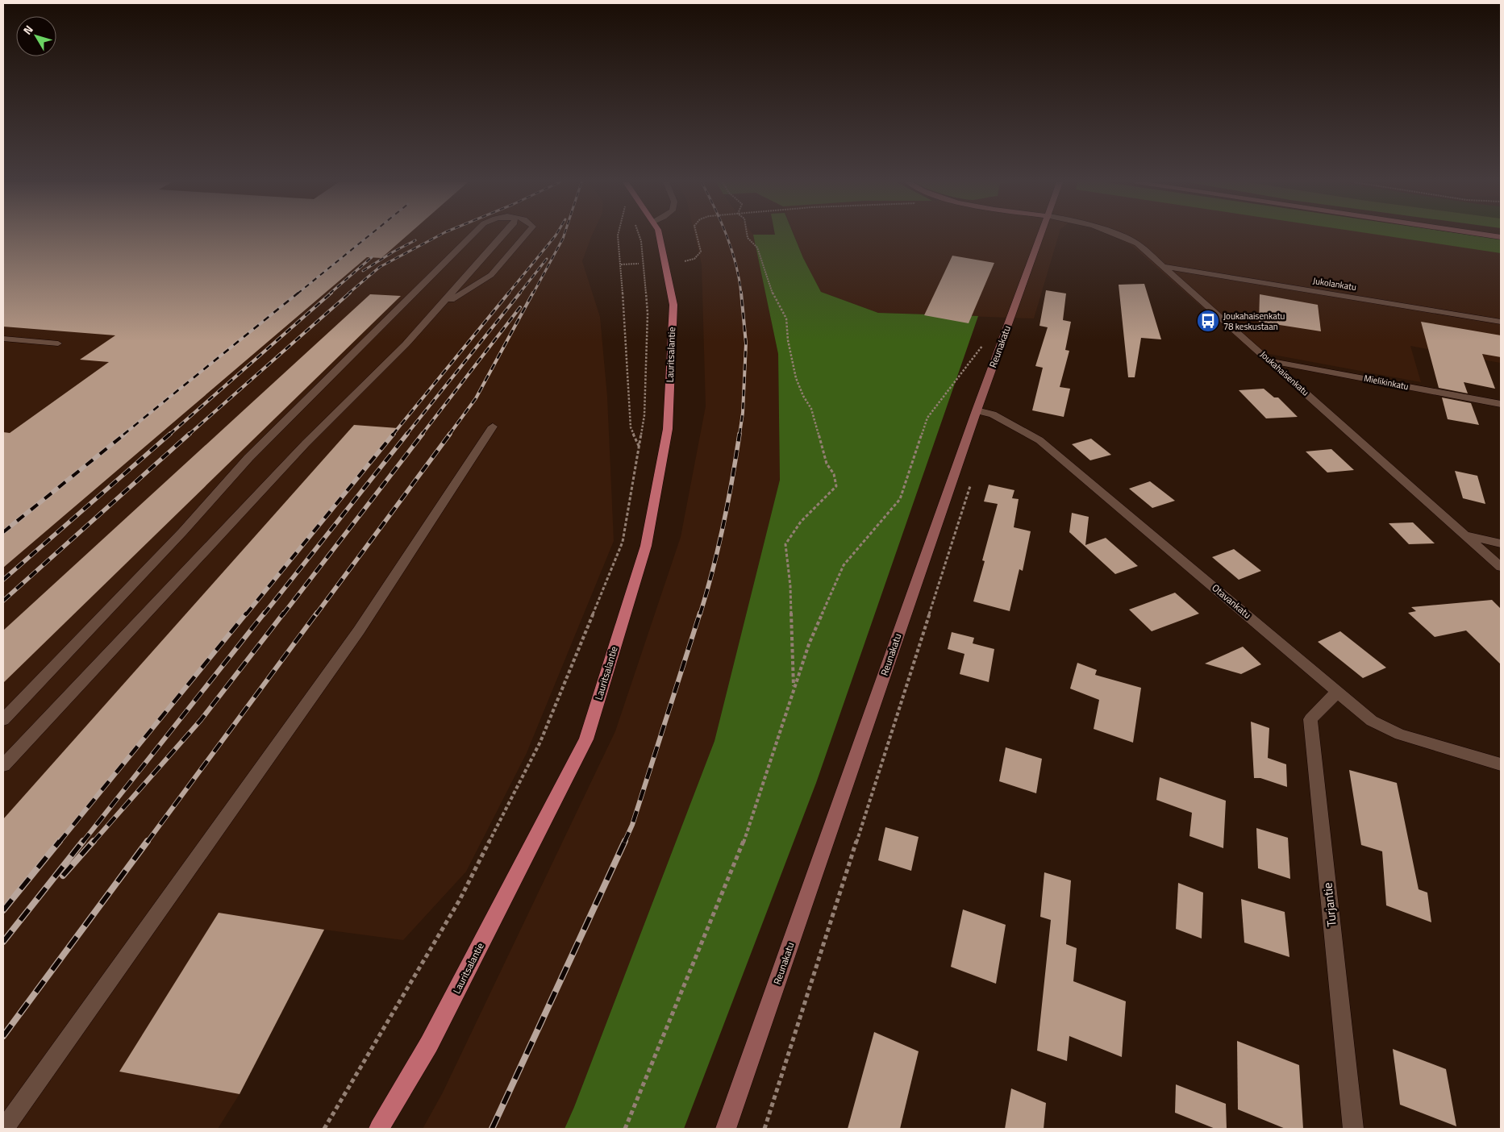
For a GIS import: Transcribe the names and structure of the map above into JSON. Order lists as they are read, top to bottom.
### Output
{
  "streets": {
    "main road": ["Reunakatu", "Lauritsalantie"],
    "street": [
      "Jukolankatu",
      "Joukahaisenkatu",
      "Mielikinkatu",
      "Otavankatu",
      "Turjantie"
    ]
  },
  "crossings": [
    ["Jukolankatu", "Joukahaisenkatu"],
    ["Reunakatu", "Otavankatu"],
    ["Joukahaisenkatu", "Mielikinkatu"],
    ["Otavankatu", "Turjantie"]
  ],
  "places": {
    "bus stop": ["Joukahaisenkatu 78 keskustaan"]
  },
  "north": "top left"
}
